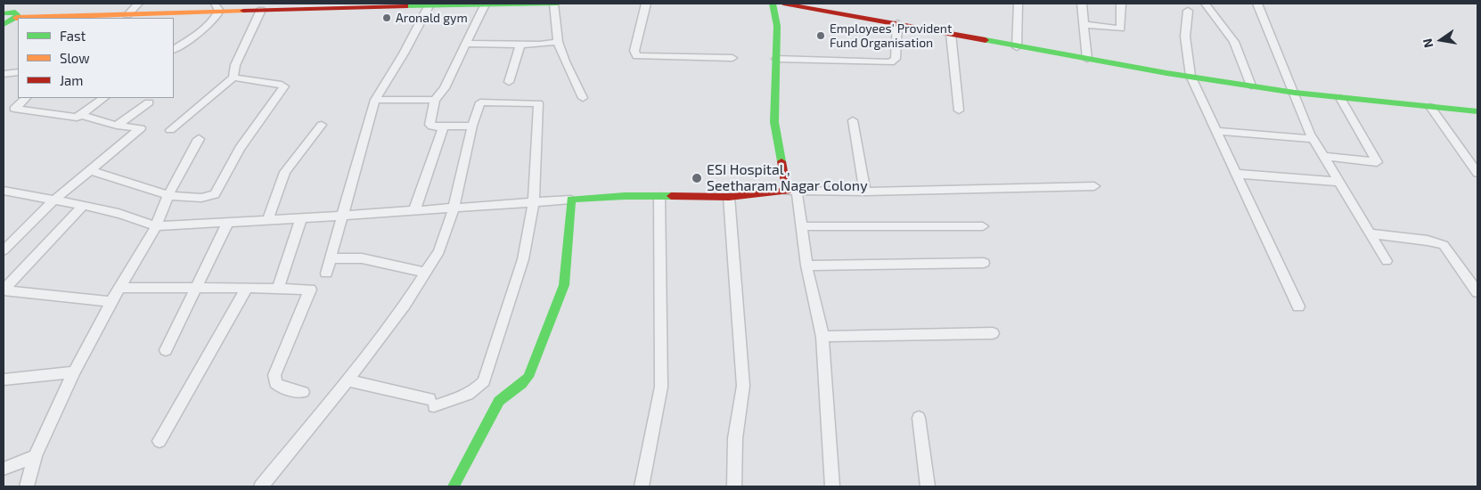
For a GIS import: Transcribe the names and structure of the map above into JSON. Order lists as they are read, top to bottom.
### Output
{
  "places": ["Aronald gym", "Employees' Provident Fund Organisation", "ESI Hospital , Seetharam Nagar Colony"],
  "legend": ["Fast", "Slow", "Jam"],
  "north": "left"
}
